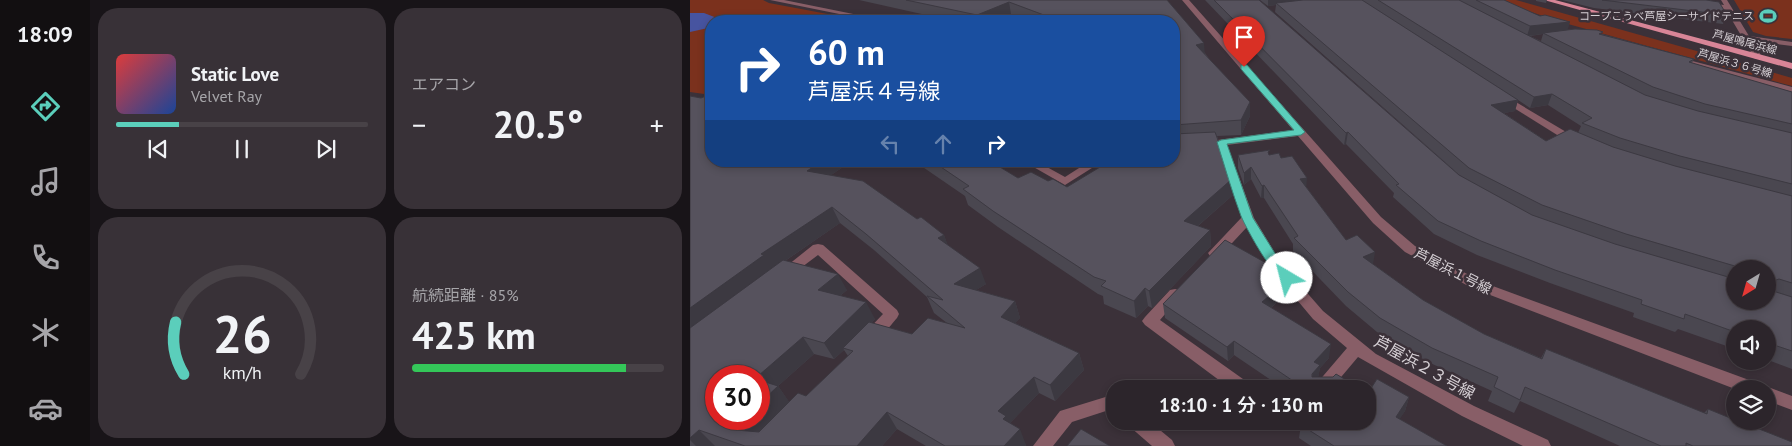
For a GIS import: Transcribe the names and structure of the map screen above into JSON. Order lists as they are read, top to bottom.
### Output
{
  "streets": {
    "main road": ["芦屋鳴尾浜線"],
    "street": ["芦屋浜３６号線", "芦屋浜１号線", "芦屋浜２３号線"]
  },
  "places": {
    "sports": ["コープこうべ芦屋シーサイドテニス"]
  },
  "north": "bottom left",
  "page": {
    "tabs": "18:09",
    "tile": [
      "エアコン",
      ["航続距離 · 85%", "425 km"]
    ],
    "turn": ["60 m", "芦屋浜４号線"],
    "song": ["Static Love", "Velvet Ray"],
    "heat": ["−", "20.5°", "+"],
    "limit": "30",
    "trip": "18:10 · 1 分 · 130 m",
    "gauge": ["26", "km/h"]
  }
}
